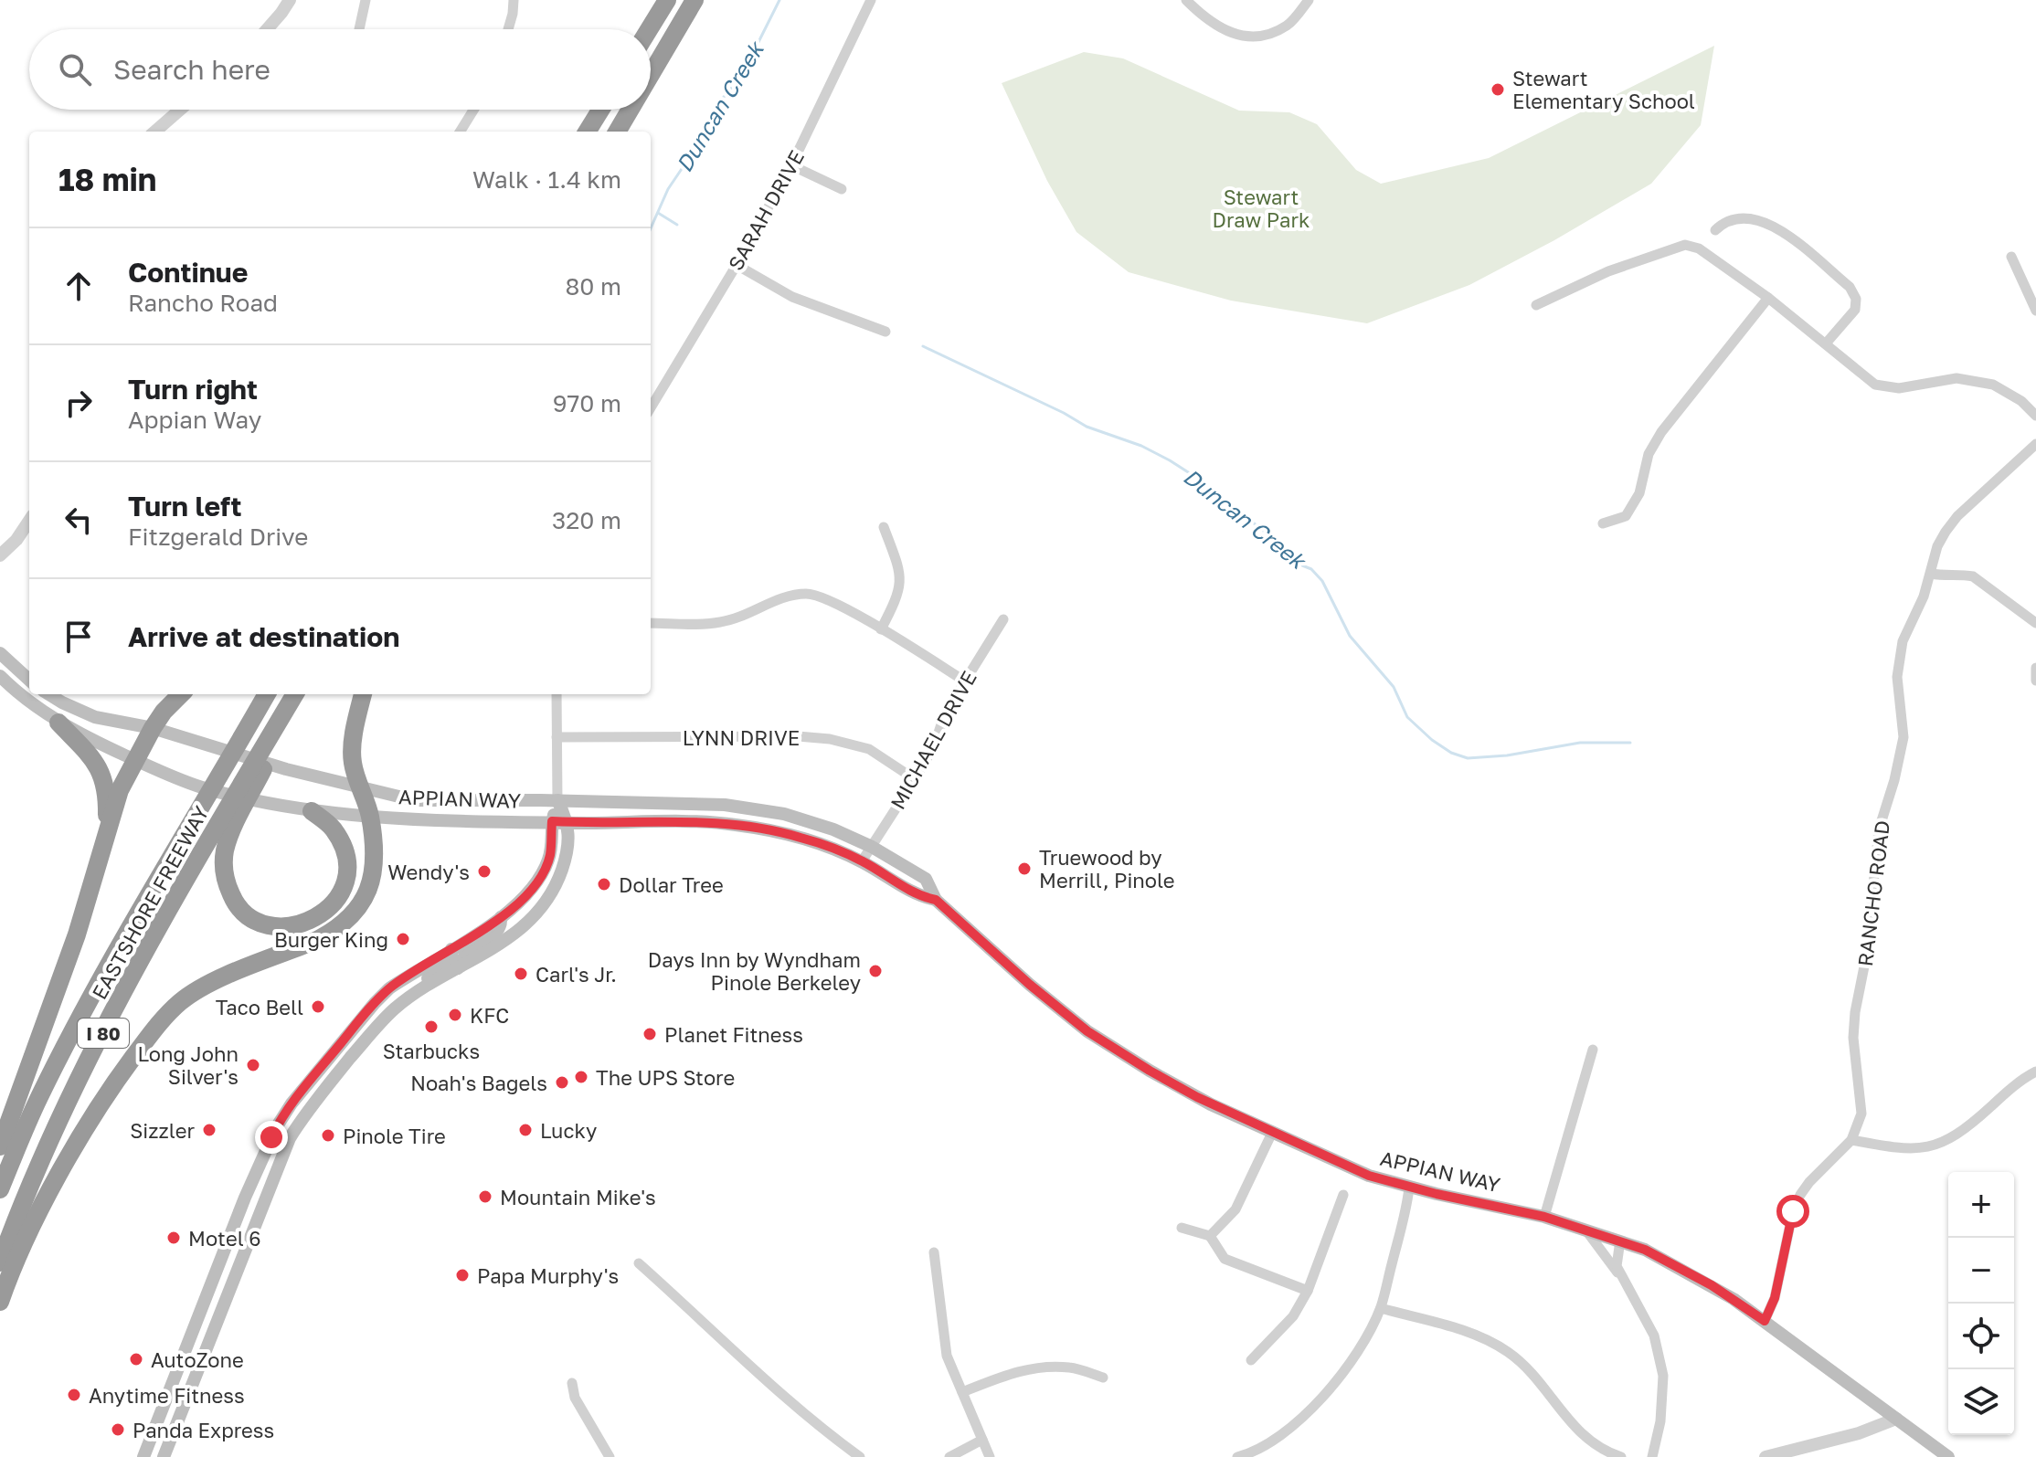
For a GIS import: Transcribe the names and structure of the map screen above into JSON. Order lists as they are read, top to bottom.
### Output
{
  "streets": {
    "highway": ["EASTSHORE FREEWAY", "I 80"],
    "main road": ["APPIAN WAY"],
    "street": [
      "SARAH DRIVE",
      "LYNN DRIVE",
      "MICHAEL DRIVE",
      "RANCHO ROAD"
    ]
  },
  "crossings": [
    ["LYNN DRIVE", "MICHAEL DRIVE"],
    ["MICHAEL DRIVE", "APPIAN WAY"]
  ],
  "water": ["Duncan Creek"],
  "parks": ["Stewart Draw Park"],
  "places": [
    "Stewart Elementary School",
    "Truewood by Merrill, Pinole",
    "Wendy's",
    "Dollar Tree",
    "Burger King",
    "Days Inn by Wyndham Pinole Berkeley",
    "Carl's Jr.",
    "Taco Bell",
    "KFC",
    "Starbucks",
    "Planet Fitness",
    "Long John Silver's",
    "The UPS Store",
    "Noah's Bagels",
    "Sizzler",
    "Lucky",
    "Pinole Tire",
    "Mountain Mike's",
    "Motel 6",
    "Papa Murphy's",
    "AutoZone",
    "Anytime Fitness",
    "Panda Express"
  ],
  "page": {
    "search": "Search here",
    "heading": ["18 min", "Walk · 1.4 km"],
    "list": [
      ["Continue", "Rancho Road", "80 m"],
      ["Turn right", "Appian Way", "970 m"],
      ["Turn left", "Fitzgerald Drive", "320 m"],
      "Arrive at destination"
    ],
    "map_buttons": ["+", "−"]
  }
}
